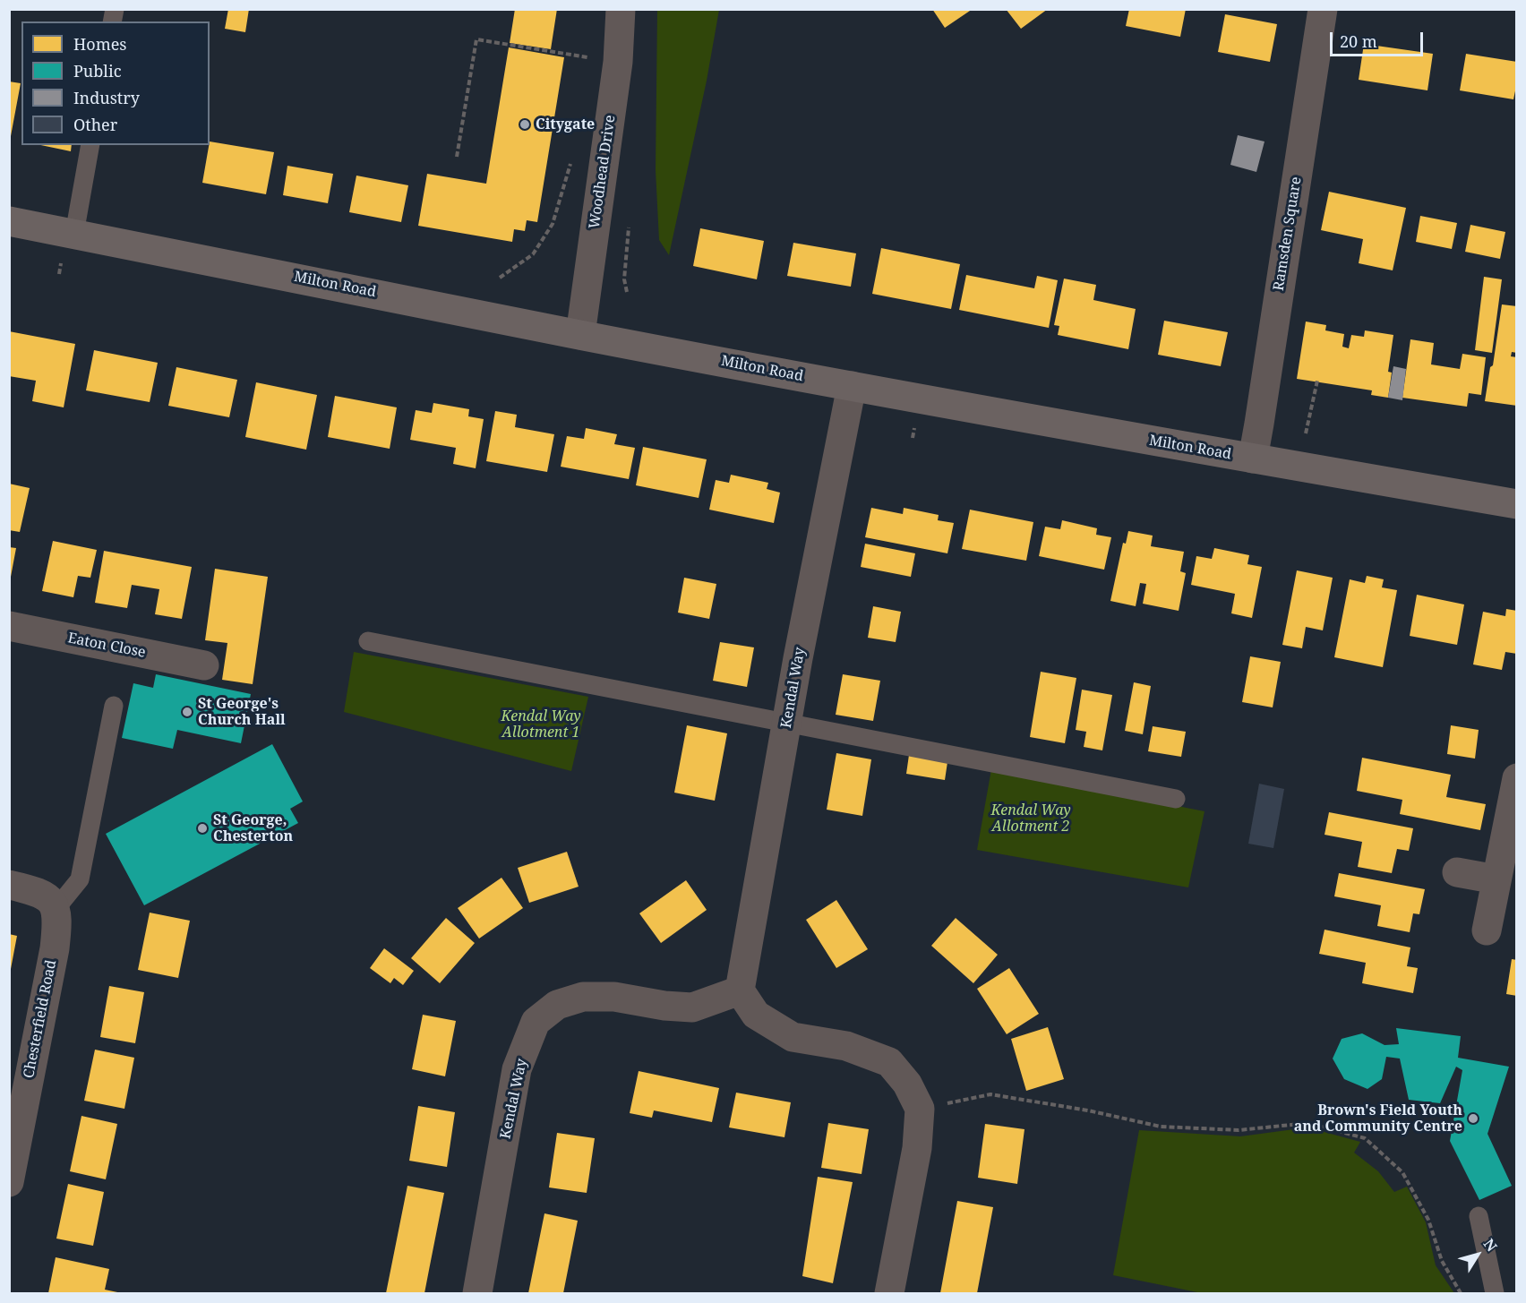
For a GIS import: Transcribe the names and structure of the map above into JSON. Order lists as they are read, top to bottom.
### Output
{
  "streets": {
    "main road": ["Milton Road"],
    "street": [
      "Woodhead Drive",
      "Ramsden Square",
      "Eaton Close",
      "Kendal Way",
      "Chesterfield Road"
    ]
  },
  "crossings": [
    ["Woodhead Drive", "Milton Road"],
    ["Ramsden Square", "Milton Road"],
    ["Milton Road", "Kendal Way"]
  ],
  "parks": ["Kendal Way Allotment 1", "Kendal Way Allotment 2"],
  "places": [
    "Citygate",
    "St George's Church Hall",
    "St George, Chesterton",
    "Brown's Field Youth and Community Centre"
  ],
  "legend": [
    "Homes",
    "Public",
    "Industry",
    "Other"
  ],
  "scale_bar": "20 m",
  "north": "top right"
}
